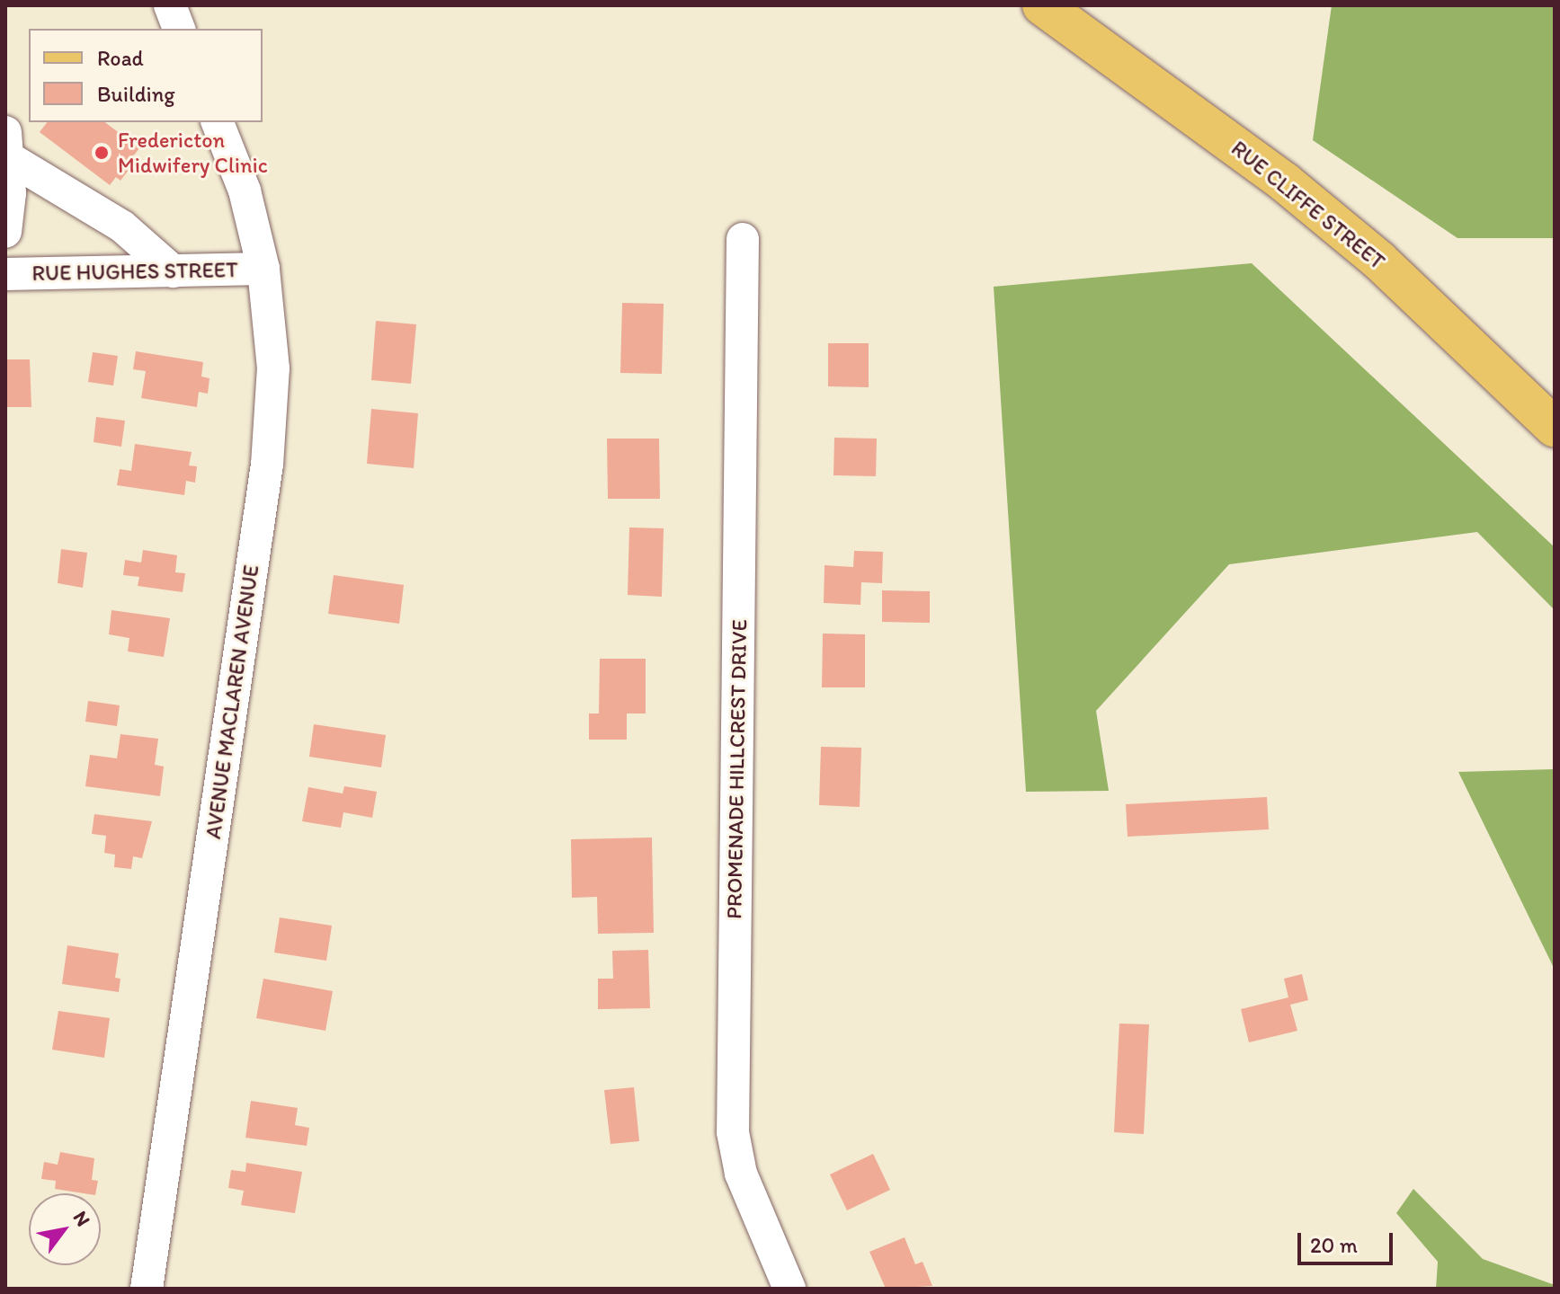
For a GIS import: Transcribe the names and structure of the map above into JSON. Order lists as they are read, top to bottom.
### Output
{
  "streets": {
    "main road": ["RUE CLIFFE STREET"],
    "street": ["RUE HUGHES STREET", "AVENUE MACLAREN AVENUE", "PROMENADE HILLCREST DRIVE"]
  },
  "crossings": [
    ["RUE HUGHES STREET", "AVENUE MACLAREN AVENUE"]
  ],
  "places": ["Fredericton Midwifery Clinic"],
  "legend": ["Road", "Building"],
  "scale_bar": "20 m",
  "north": "top right"
}
